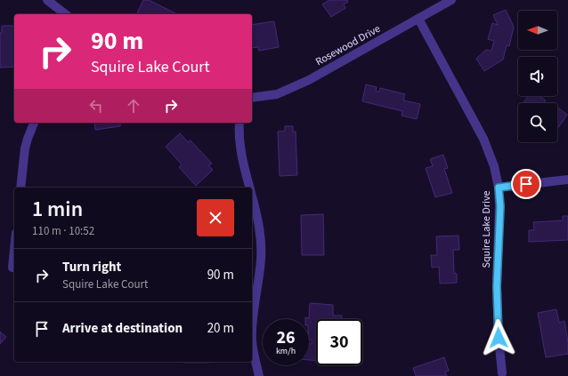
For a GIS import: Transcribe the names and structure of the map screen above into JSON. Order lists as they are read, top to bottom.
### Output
{
  "streets": {
    "street": ["Rosewood Drive", "Squire Lake Drive"]
  },
  "crossings": [
    ["Rosewood Drive", "Squire Lake Drive"]
  ],
  "north": "left",
  "page": {
    "turn": ["90 m", "Squire Lake Court"],
    "heading": ["1 min", "110 m · 10:52"],
    "list": [
      {
        "name": "Turn right",
        "note": "Squire Lake Court",
        "value": "90 m"
      },
      {
        "name": "Arrive at destination",
        "value": "20 m"
      }
    ],
    "speed": "26 km/h",
    "limit": "30"
  }
}
